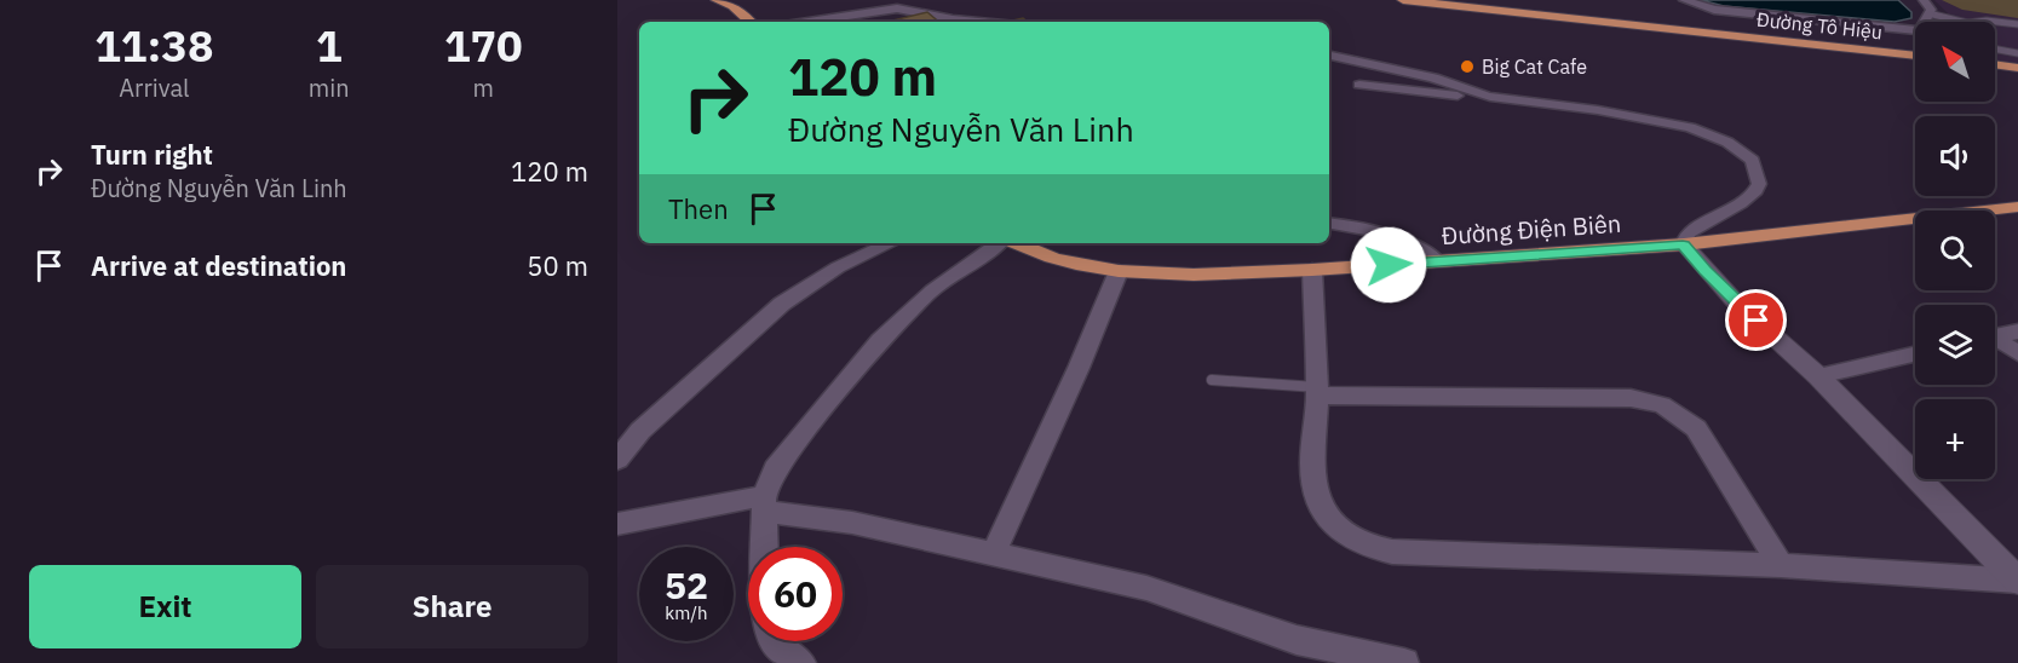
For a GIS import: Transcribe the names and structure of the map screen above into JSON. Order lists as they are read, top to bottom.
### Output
{
  "streets": {
    "main road": ["Đường Tô Hiệu", "Đường Điện Biên"]
  },
  "places": ["Big Cat Cafe"],
  "north": "top left",
  "page": {
    "eta": [
      "11:38",
      "Arrival",
      "1",
      "min",
      "170",
      "m"
    ],
    "map_buttons": "+",
    "turn": ["120 m", "Đường Nguyễn Văn Linh"],
    "list": [
      {
        "name": "Turn right",
        "note": "Đường Nguyễn Văn Linh",
        "value": "120 m"
      },
      {
        "name": "Arrive at destination",
        "value": "50 m"
      }
    ],
    "then": "Then",
    "speed": "52 km/h",
    "limit": "60",
    "buttons": ["Exit", "Share"]
  }
}
